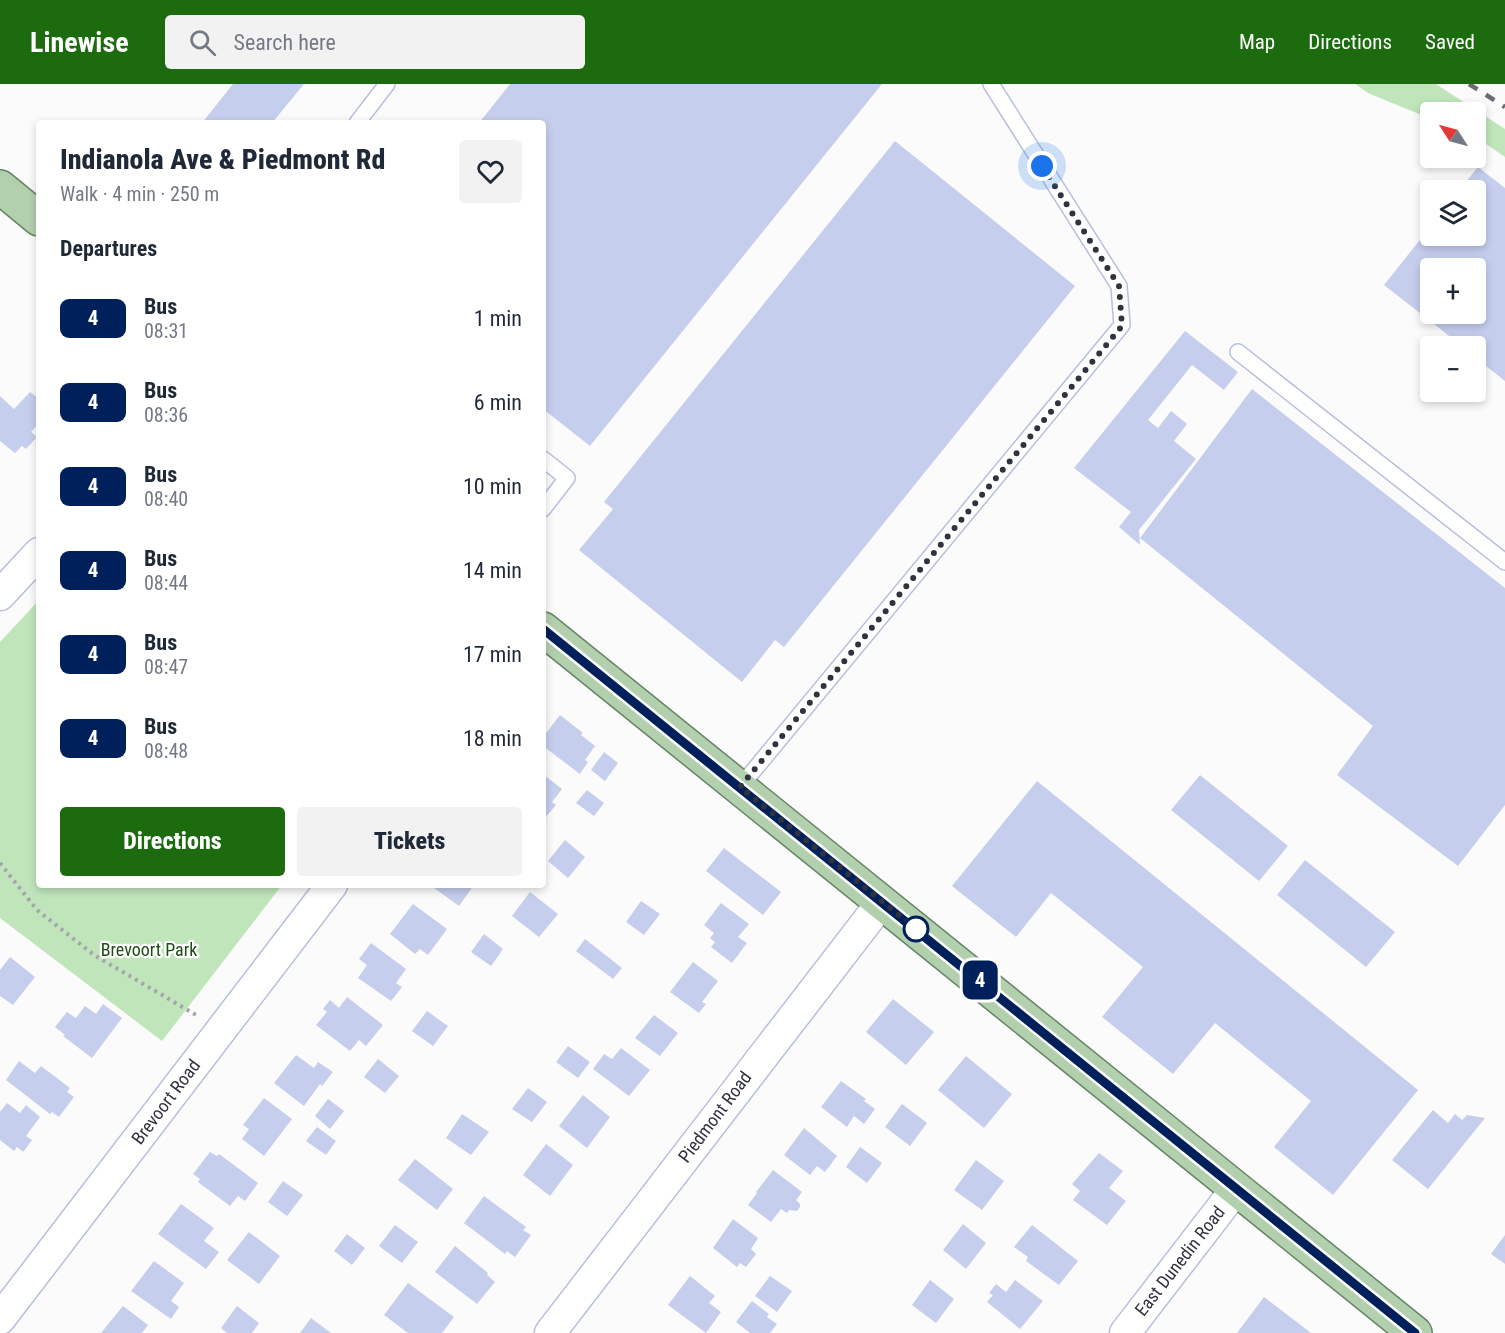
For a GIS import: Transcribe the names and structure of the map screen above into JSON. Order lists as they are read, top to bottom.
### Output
{
  "streets": {
    "street": ["Brevoort Road", "Piedmont Road", "East Dunedin Road"]
  },
  "parks": ["Brevoort Park"],
  "lines": ["bus line 4"],
  "north": "top left",
  "page": {
    "header": "Linewise",
    "search": "Search here",
    "nav": ["Map", "Directions", "Saved"],
    "on_map": "4",
    "map_buttons": ["+", "−"],
    "heading": [
      ["Indianola Ave & Piedmont Rd", "Walk · 4 min · 250 m"],
      "Departures"
    ],
    "list": [
      {
        "mark": "4",
        "name": "Bus",
        "note": "08:31",
        "value": "1 min"
      },
      {
        "mark": "4",
        "name": "Bus",
        "note": "08:36",
        "value": "6 min"
      },
      {
        "mark": "4",
        "name": "Bus",
        "note": "08:40",
        "value": "10 min"
      },
      {
        "mark": "4",
        "name": "Bus",
        "note": "08:44",
        "value": "14 min"
      },
      {
        "mark": "4",
        "name": "Bus",
        "note": "08:47",
        "value": "17 min"
      },
      {
        "mark": "4",
        "name": "Bus",
        "note": "08:48",
        "value": "18 min"
      }
    ],
    "buttons": ["Directions", "Tickets"]
  }
}
